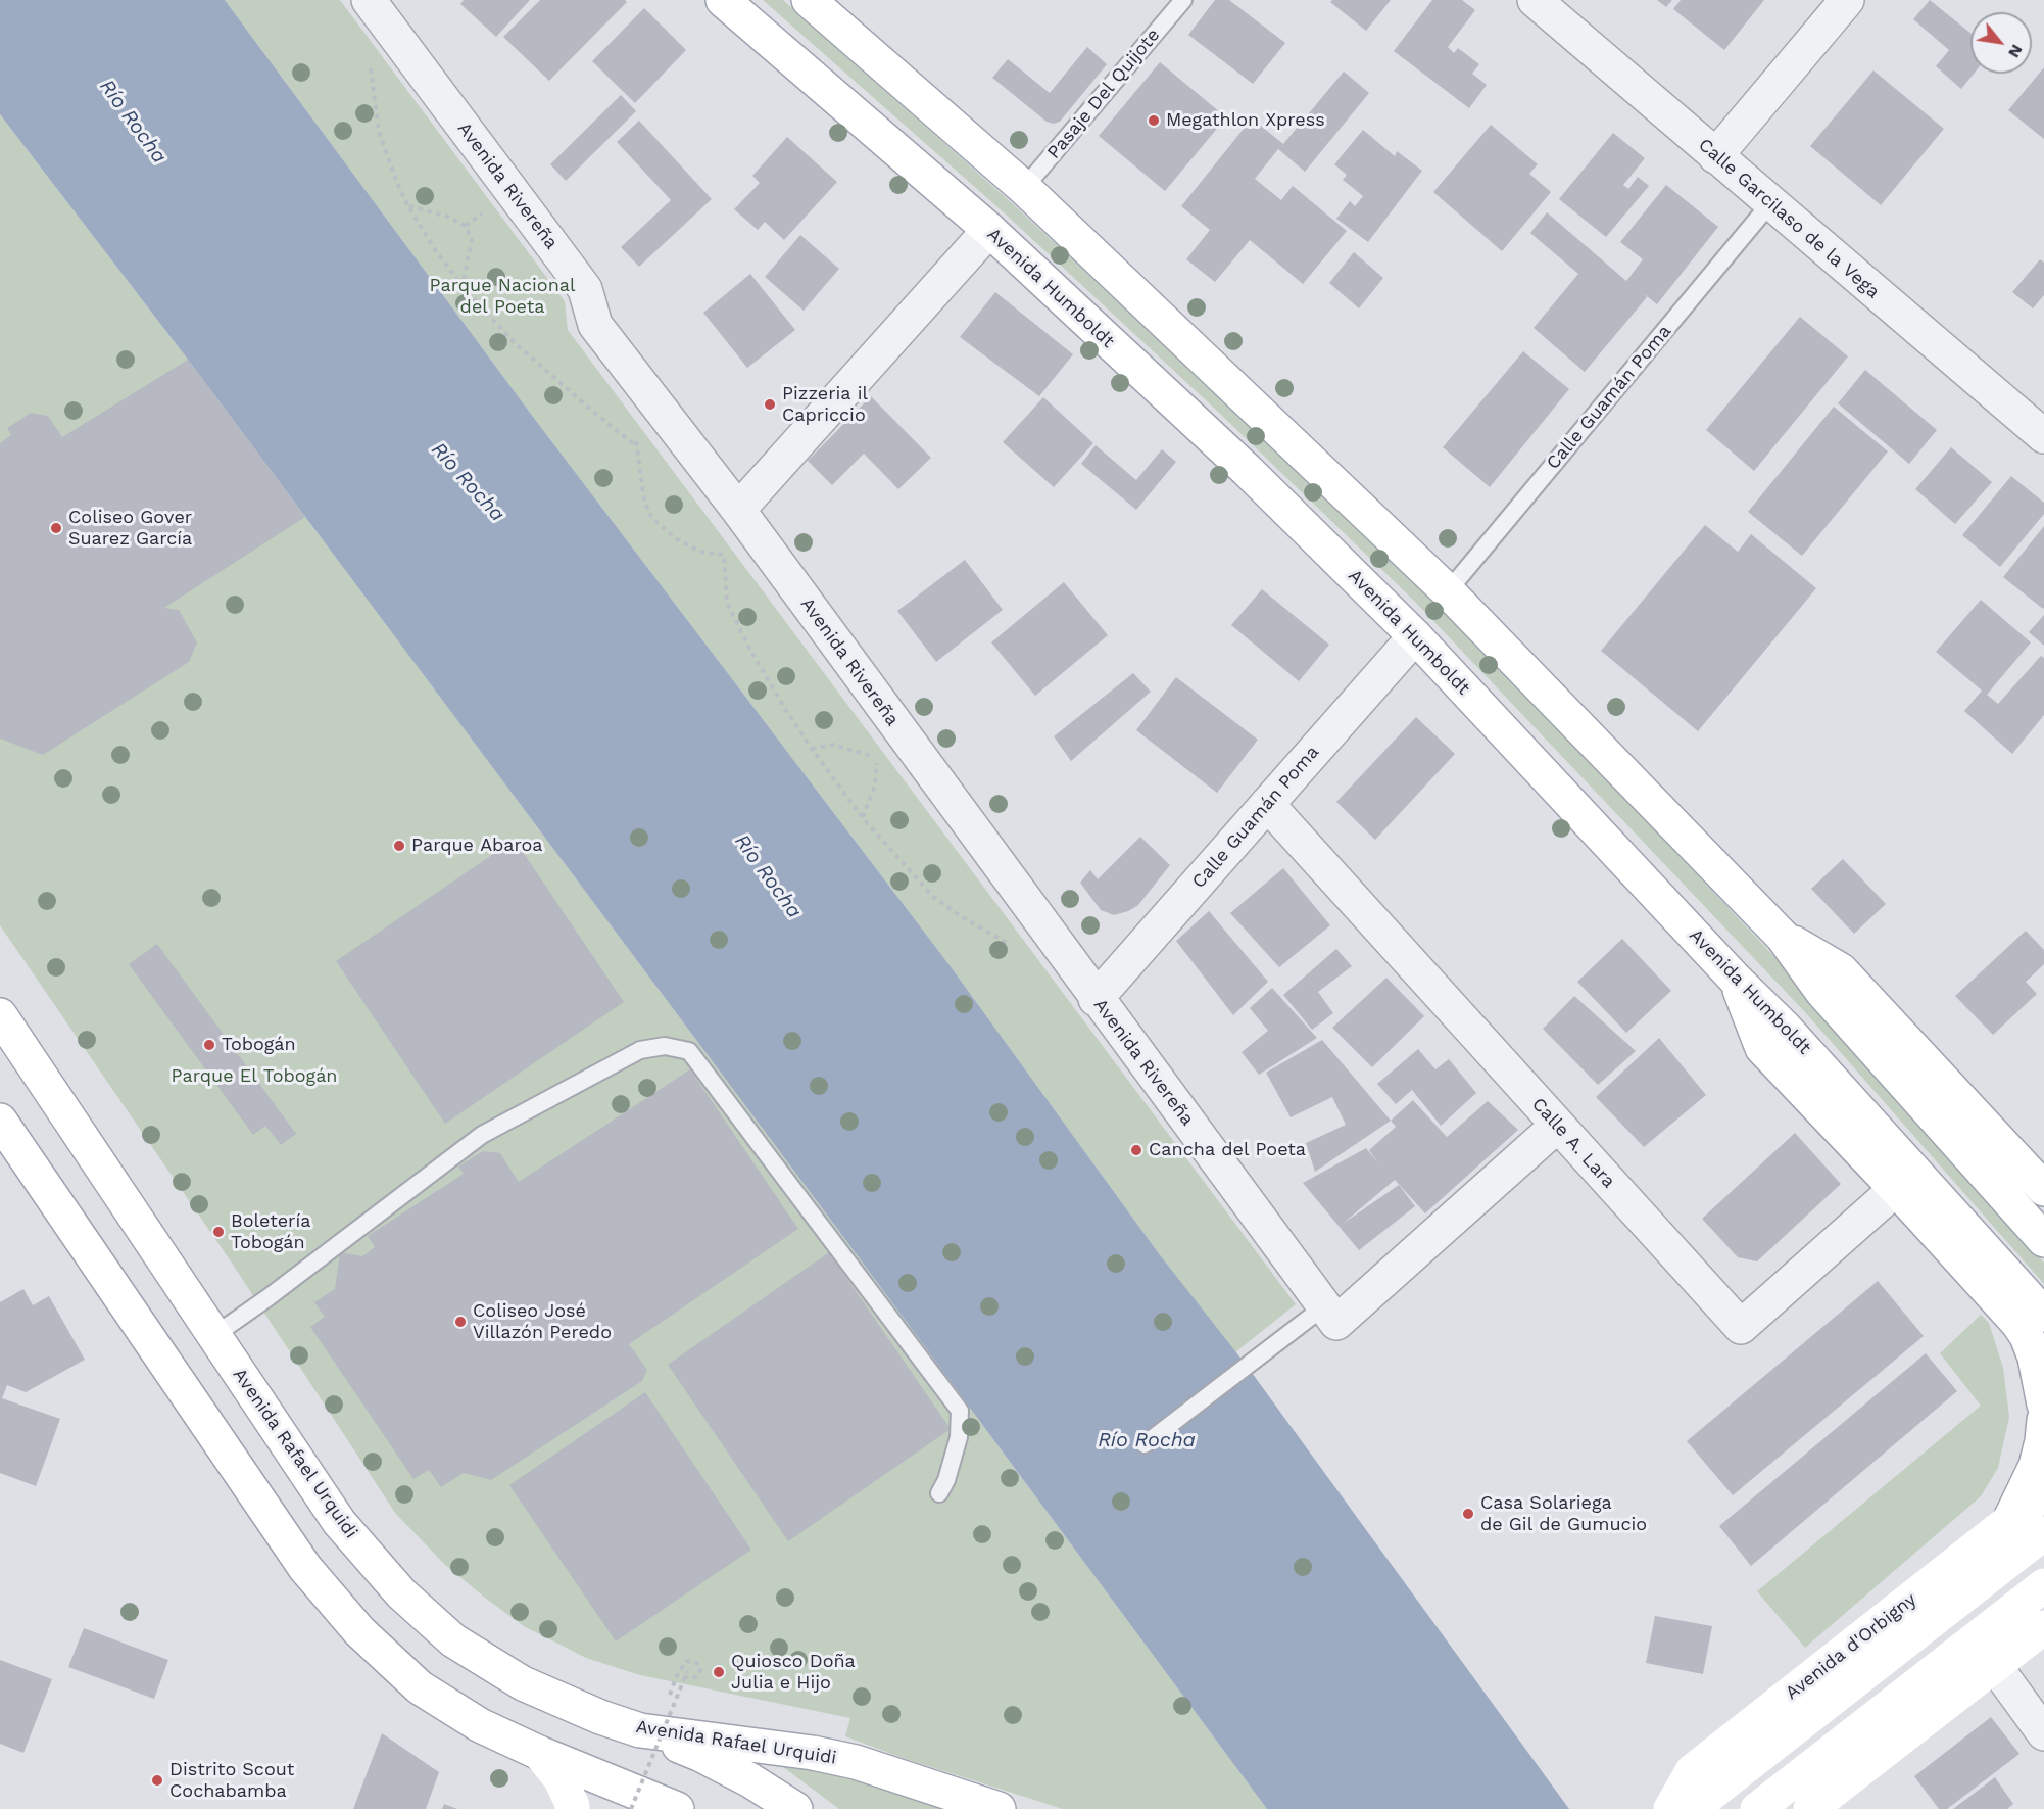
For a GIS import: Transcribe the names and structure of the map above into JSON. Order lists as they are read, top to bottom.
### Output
{
  "streets": {
    "main road": ["Avenida Humboldt", "Avenida Rafael Urquidi", "Avenida d'Orbigny"],
    "street": [
      "Avenida Rivereña",
      "Calle Garcilaso de la Vega",
      "Calle Guamán Poma",
      "Calle A. Lara"
    ],
    "lane": ["Pasaje Del Quijote"]
  },
  "crossings": [
    ["Avenida Rivereña", "Calle Guamán Poma"],
    ["Calle Garcilaso de la Vega", "Calle Guamán Poma"],
    ["Avenida Humboldt", "Calle Guamán Poma"],
    ["Calle Guamán Poma", "Calle A. Lara"]
  ],
  "water": ["Río Rocha"],
  "parks": ["Parque Nacional del Poeta", "Parque El Tobogán"],
  "places": [
    "Megathlon Xpress",
    "Pizzeria il Capriccio",
    "Coliseo Gover Suarez García",
    "Parque Abaroa",
    "Tobogán",
    "Cancha del Poeta",
    "Boletería Tobogán",
    "Coliseo José Villazón Peredo",
    "Casa Solariega de Gil de Gumucio",
    "Quiosco Doña Julia e Hijo",
    "Distrito Scout Cochabamba"
  ],
  "north": "bottom right"
}
